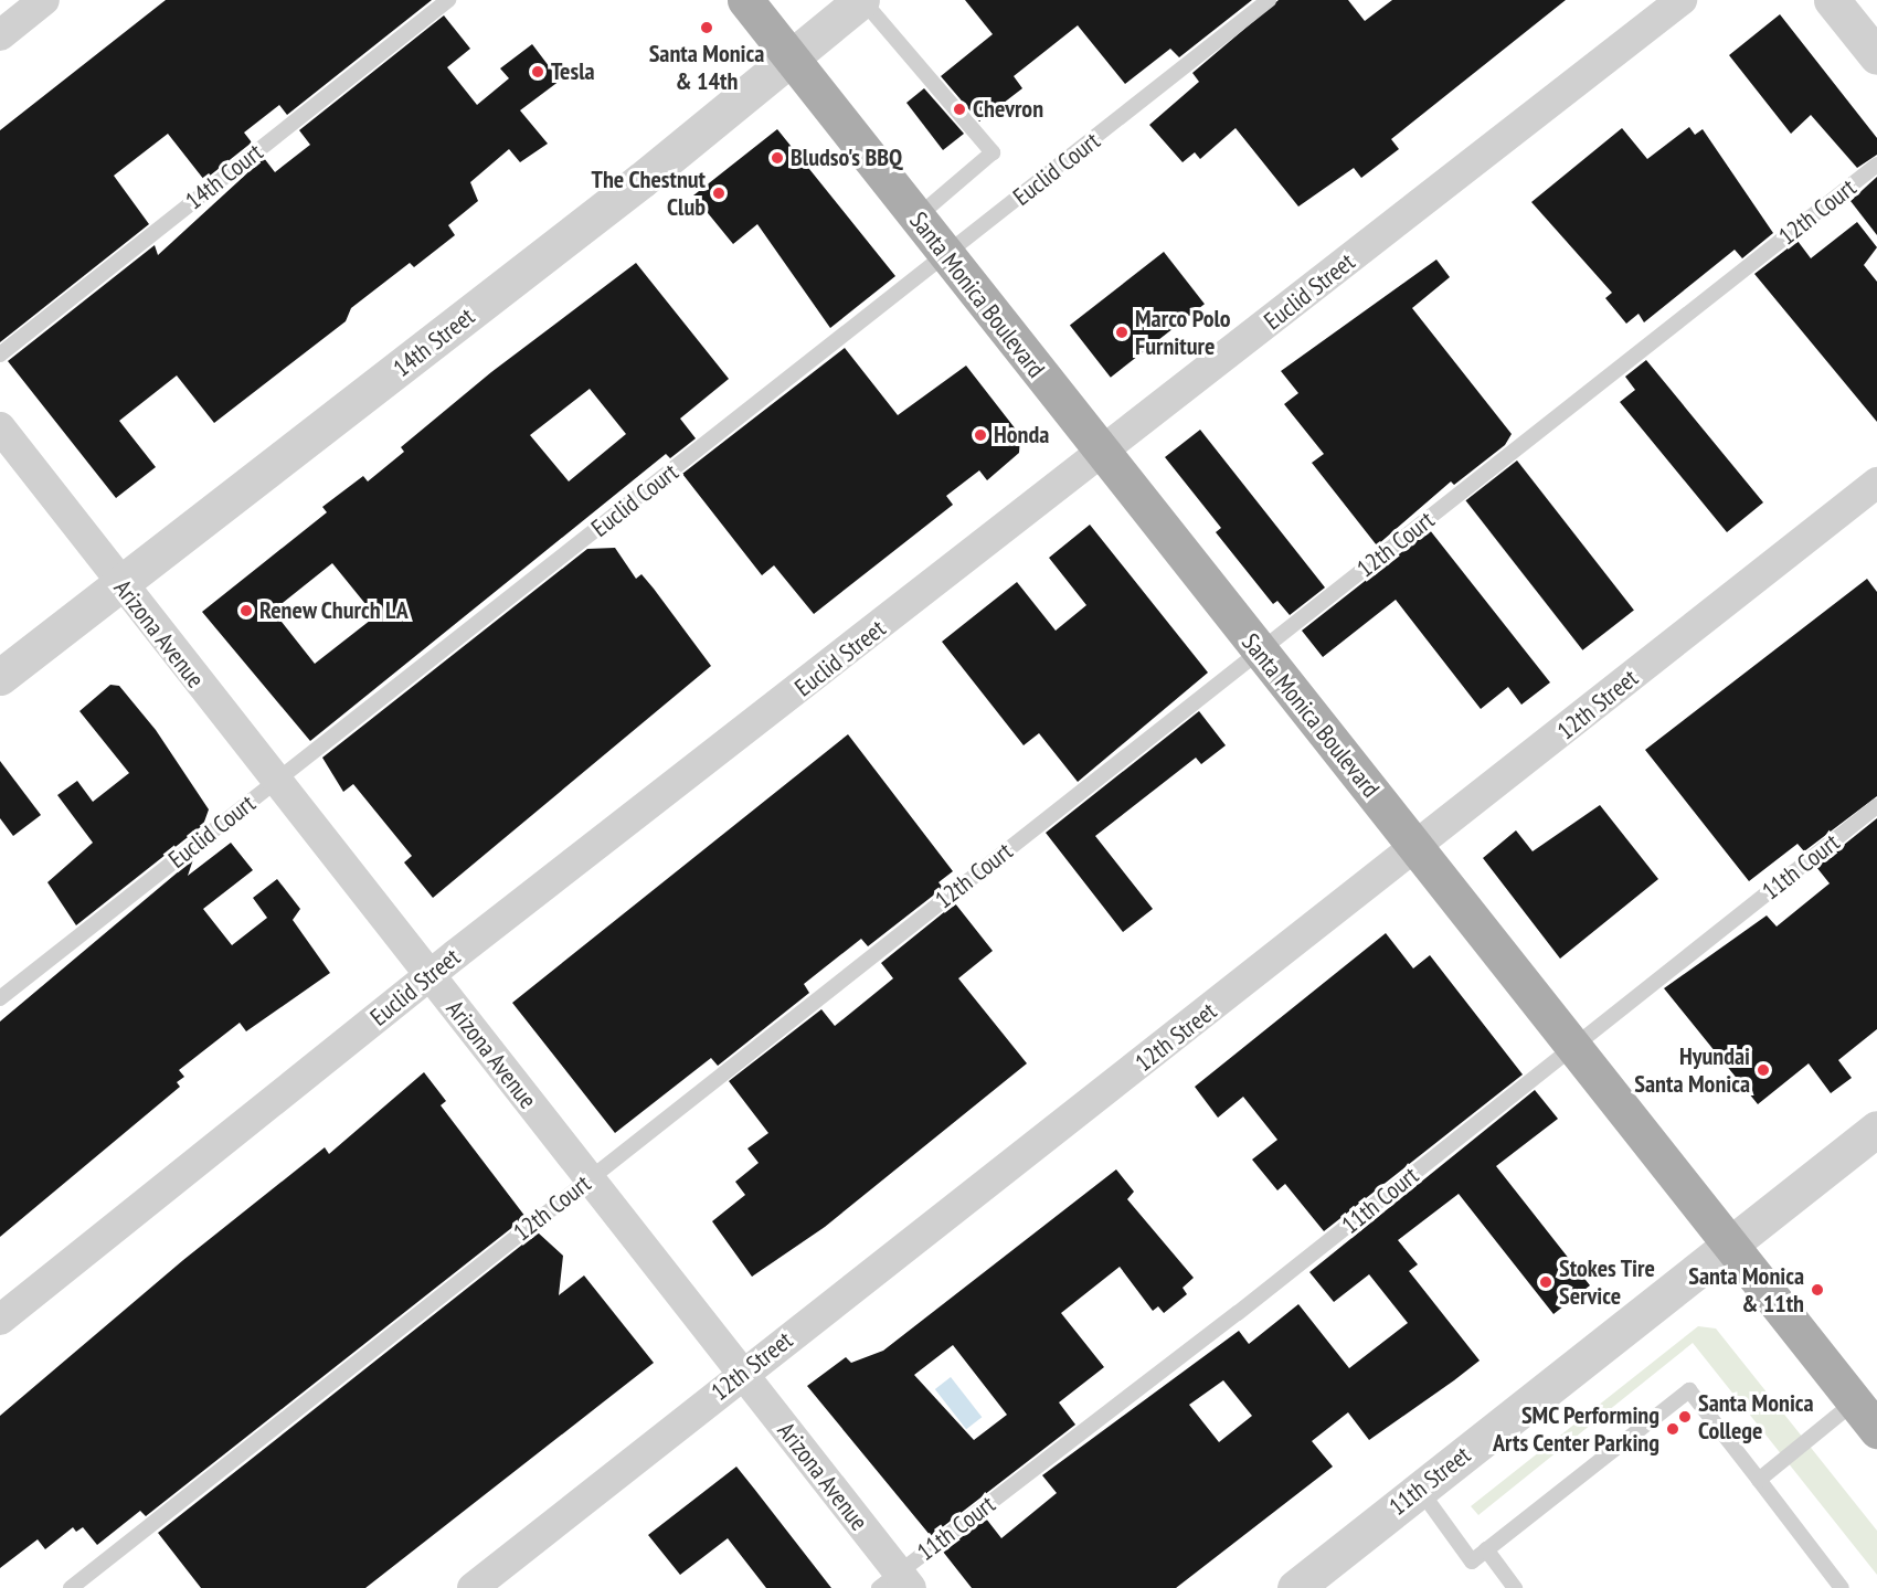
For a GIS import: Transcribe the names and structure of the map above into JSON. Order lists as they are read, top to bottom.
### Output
{
  "streets": {
    "main road": ["Santa Monica Boulevard"],
    "street": [
      "Euclid Street",
      "14th Street",
      "Arizona Avenue",
      "12th Street",
      "11th Street"
    ],
    "lane": [
      "Euclid Court",
      "14th Court",
      "12th Court",
      "11th Court"
    ]
  },
  "crossings": [
    ["Euclid Court", "Santa Monica Boulevard"],
    ["Euclid Court", "Arizona Avenue"],
    ["12th Court", "Santa Monica Boulevard"],
    ["12th Court", "Arizona Avenue"],
    ["Euclid Street", "Santa Monica Boulevard"],
    ["Euclid Street", "Arizona Avenue"],
    ["Santa Monica Boulevard", "14th Street"],
    ["Santa Monica Boulevard", "12th Street"],
    ["Santa Monica Boulevard", "11th Court"],
    ["Santa Monica Boulevard", "11th Street"],
    ["14th Street", "Arizona Avenue"],
    ["Arizona Avenue", "12th Street"],
    ["Arizona Avenue", "11th Court"]
  ],
  "places": [
    "Santa Monica & 14th",
    "Tesla",
    "Chevron",
    "Bludso's BBQ",
    "The Chestnut Club",
    "Marco Polo Furniture",
    "Honda",
    "Renew Church LA",
    "Hyundai Santa Monica",
    "Stokes Tire Service",
    "Santa Monica & 11th",
    "Santa Monica College",
    "SMC Performing Arts Center Parking"
  ]
}
